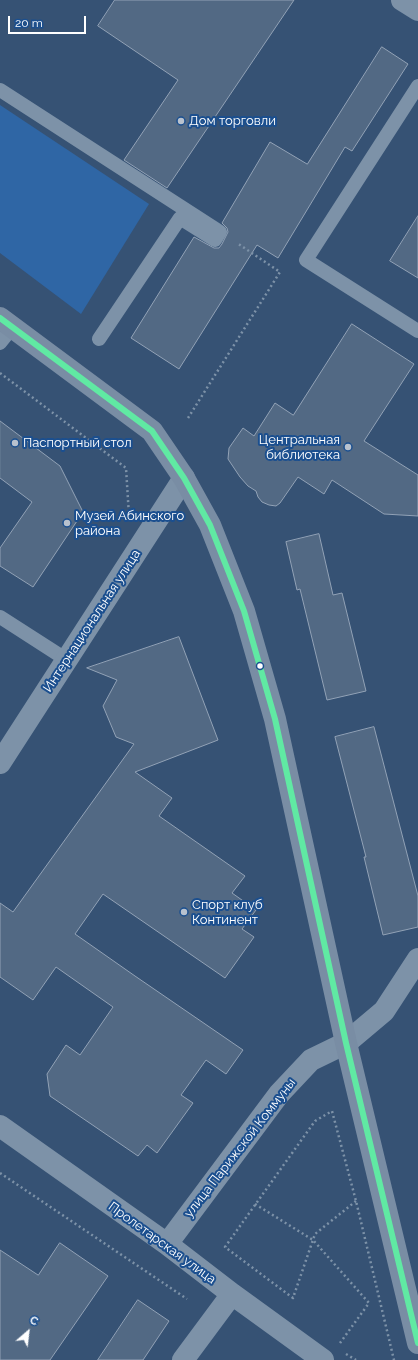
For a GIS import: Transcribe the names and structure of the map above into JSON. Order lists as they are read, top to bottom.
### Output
{
  "streets": {
    "street": ["Интернациональная улица", "улица Парижской Коммуны", "Пролетарская улица"]
  },
  "crossings": [
    ["улица Парижской Коммуны", "Пролетарская улица"]
  ],
  "places": [
    "Дом торговли",
    "Паспортный стол",
    "Центральная библиотека",
    "Музей Абинского района",
    "Спорт клуб Континент"
  ],
  "scale_bar": "20 m",
  "north": "top right"
}
